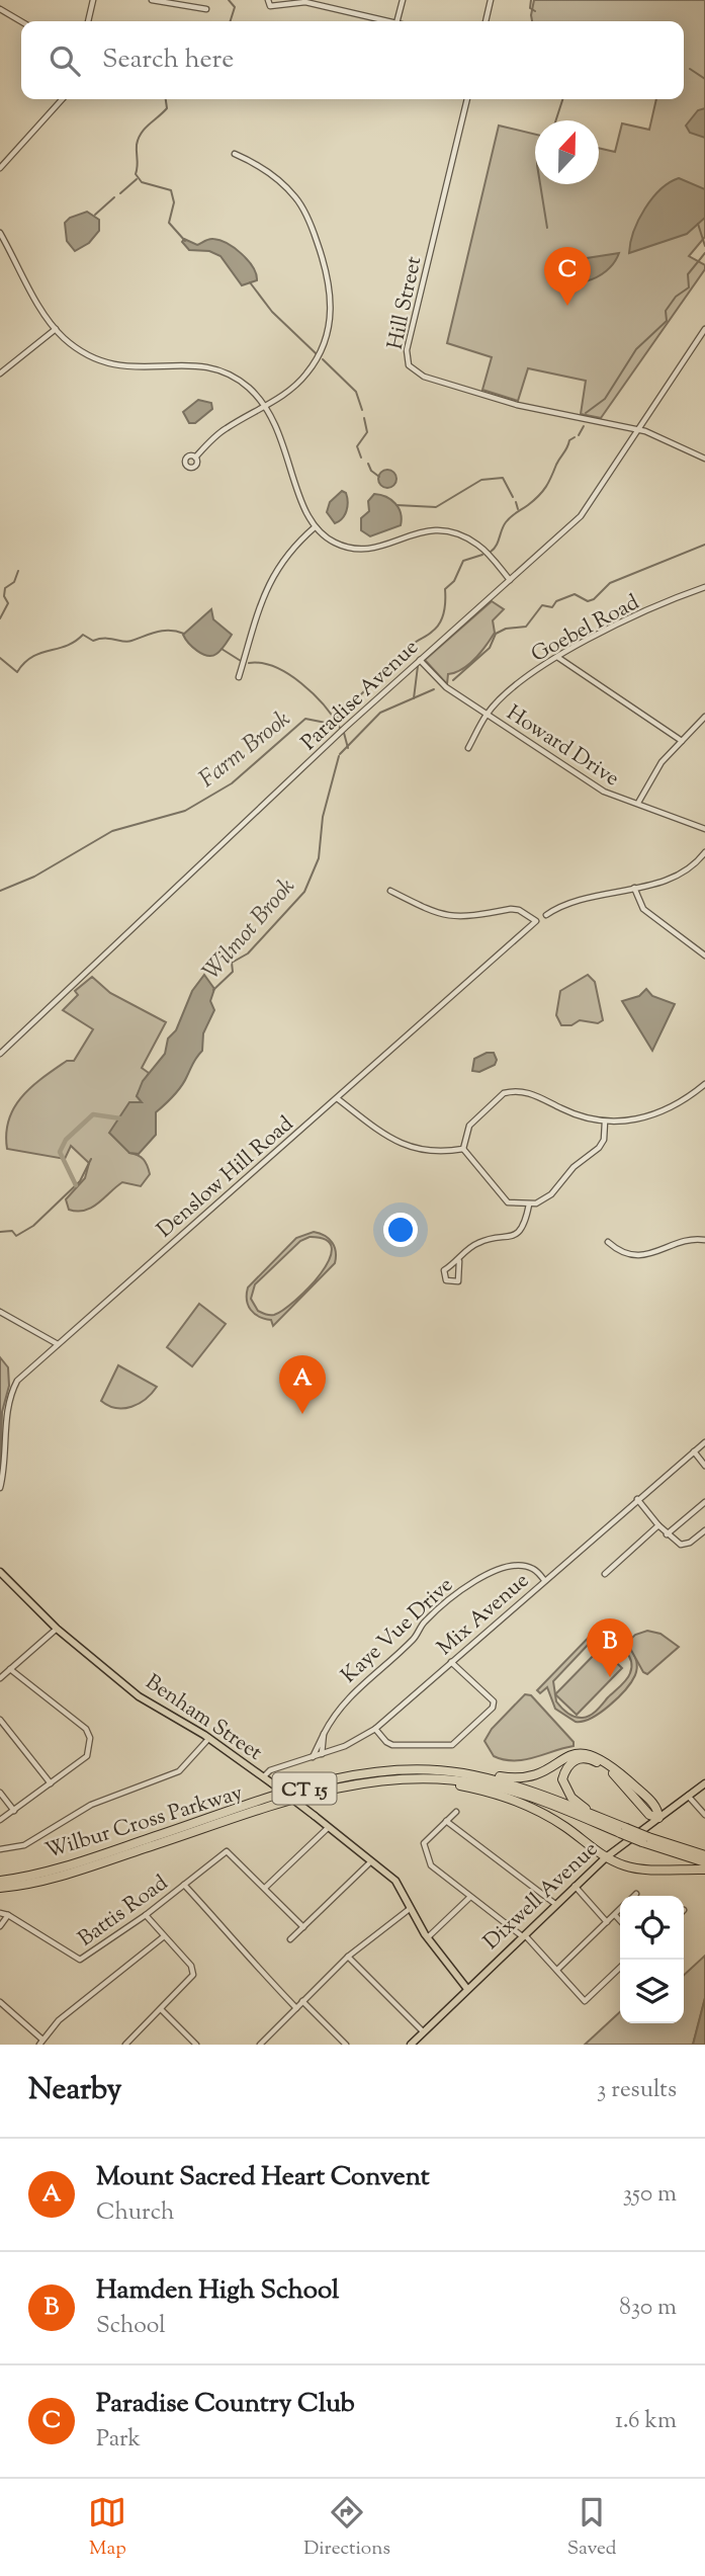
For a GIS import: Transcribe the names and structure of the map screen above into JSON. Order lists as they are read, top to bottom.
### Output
{
  "streets": {
    "highway": ["CT 15", "Wilbur Cross Parkway"],
    "main road": ["Benham Street", "Dixwell Avenue"],
    "street": [
      "Hill Street",
      "Goebel Road",
      "Paradise Avenue",
      "Howard Drive",
      "Denslow Hill Road",
      "Mix Avenue",
      "Kaye Vue Drive",
      "Battis Road"
    ]
  },
  "crossings": [
    ["Hill Street", "Paradise Avenue"],
    ["Goebel Road", "Howard Drive"],
    ["Paradise Avenue", "Howard Drive"],
    ["Mix Avenue", "Kaye Vue Drive"],
    ["Mix Avenue", "Benham Street"],
    ["Benham Street", "Dixwell Avenue"]
  ],
  "water": ["Farm Brook", "Wilmot Brook"],
  "north": "top",
  "page": {
    "search": "Search here",
    "pins": ["C", "A", "B"],
    "heading": ["Nearby", "3 results"],
    "list": [
      {
        "mark": "A",
        "name": "Mount Sacred Heart Convent",
        "note": "Church",
        "value": "350 m"
      },
      {
        "mark": "B",
        "name": "Hamden High School",
        "note": "School",
        "value": "830 m"
      },
      {
        "mark": "C",
        "name": "Paradise Country Club",
        "note": "Park",
        "value": "1.6 km"
      }
    ],
    "nav": ["Map", "Directions", "Saved"]
  }
}
